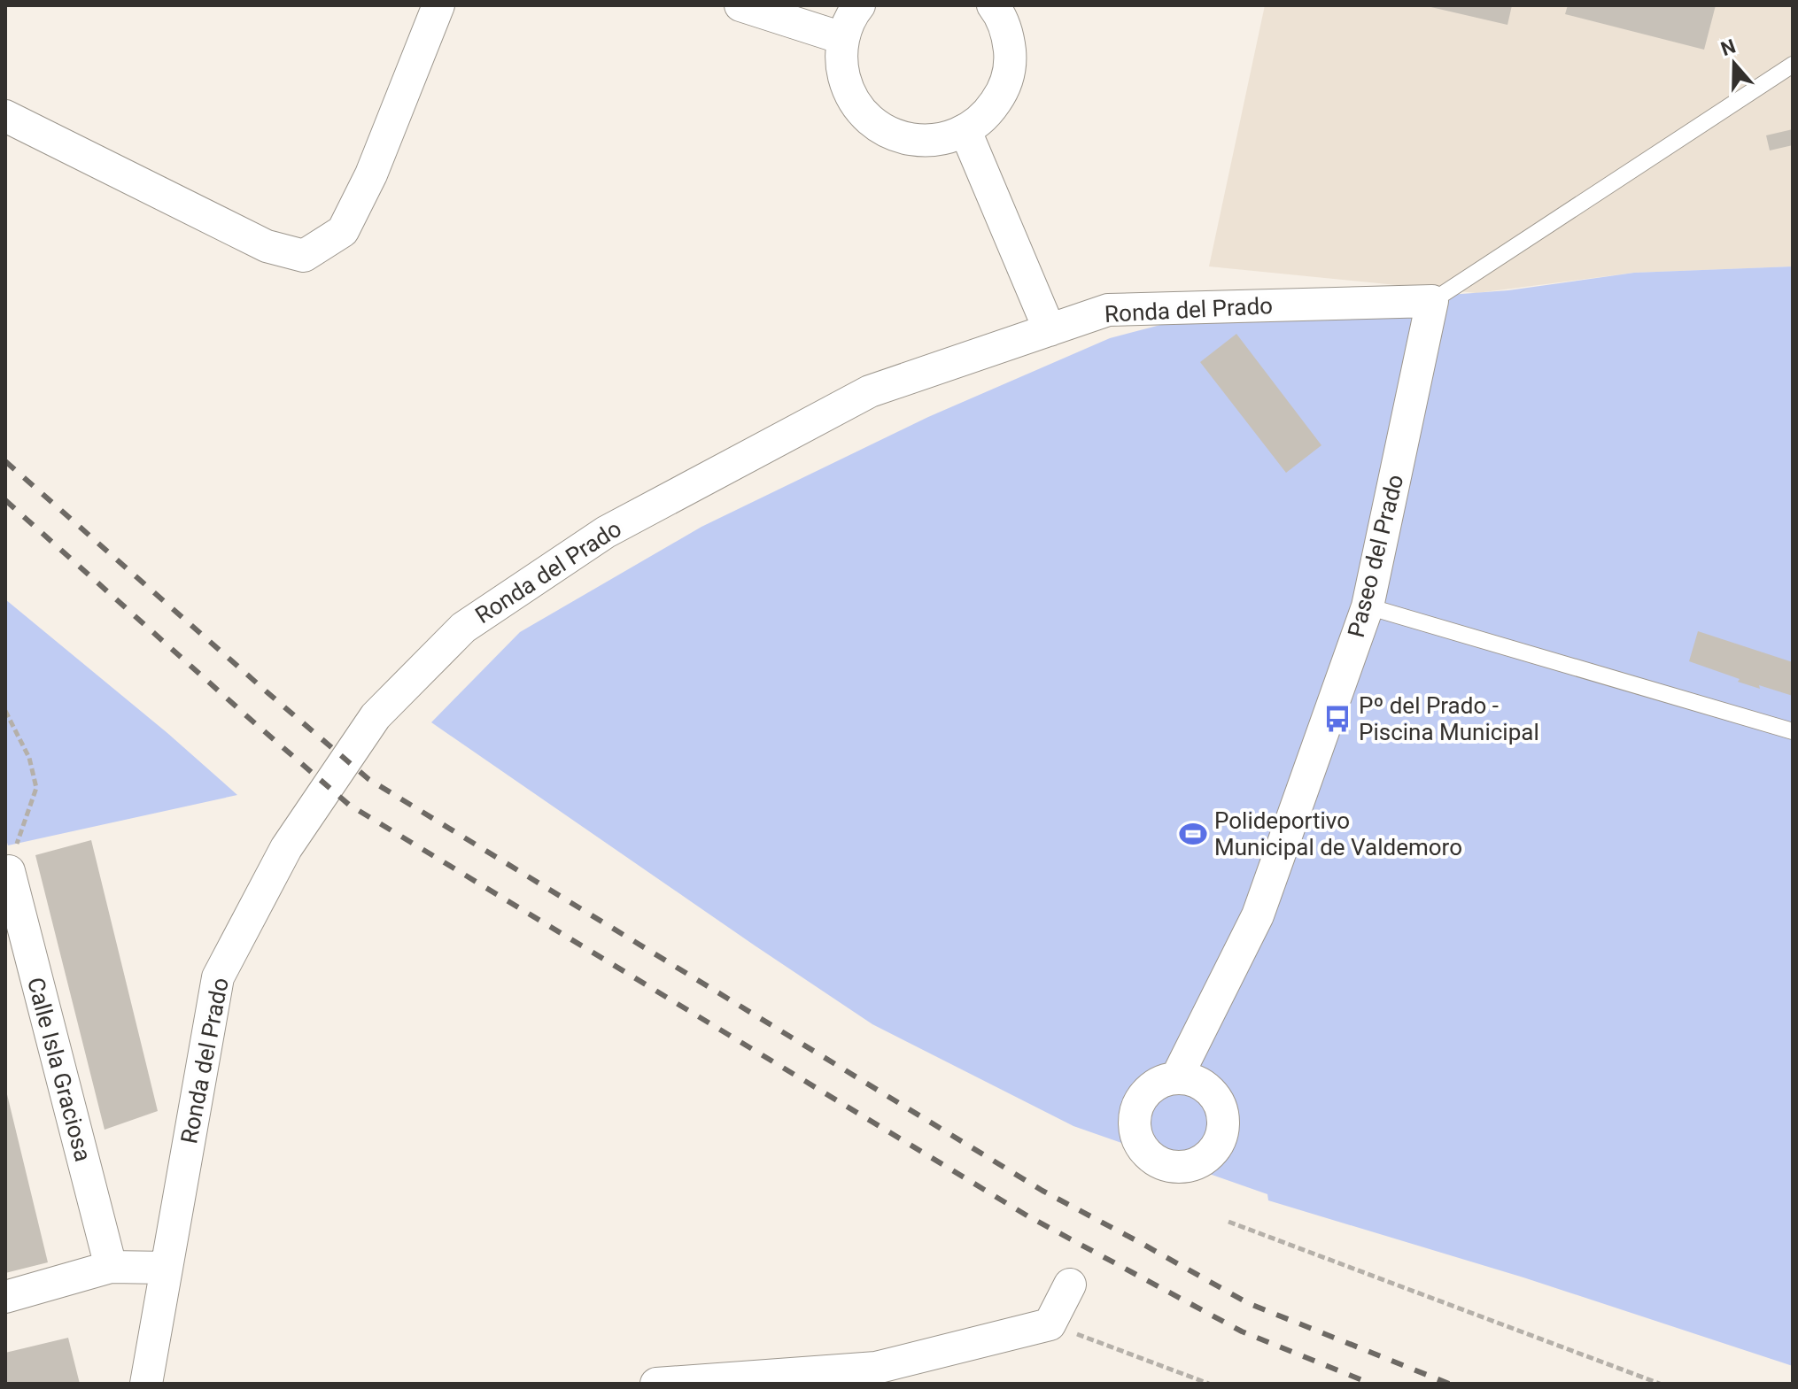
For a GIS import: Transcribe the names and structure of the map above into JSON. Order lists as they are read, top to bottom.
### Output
{
  "streets": {
    "street": ["Ronda del Prado", "Paseo del Prado", "Calle Isla Graciosa"]
  },
  "crossings": [
    ["Ronda del Prado", "Paseo del Prado"]
  ],
  "places": {
    "bus stop": ["Pº del Prado - Piscina Municipal"],
    "sports": ["Polideportivo Municipal de Valdemoro"]
  },
  "north": "top"
}
